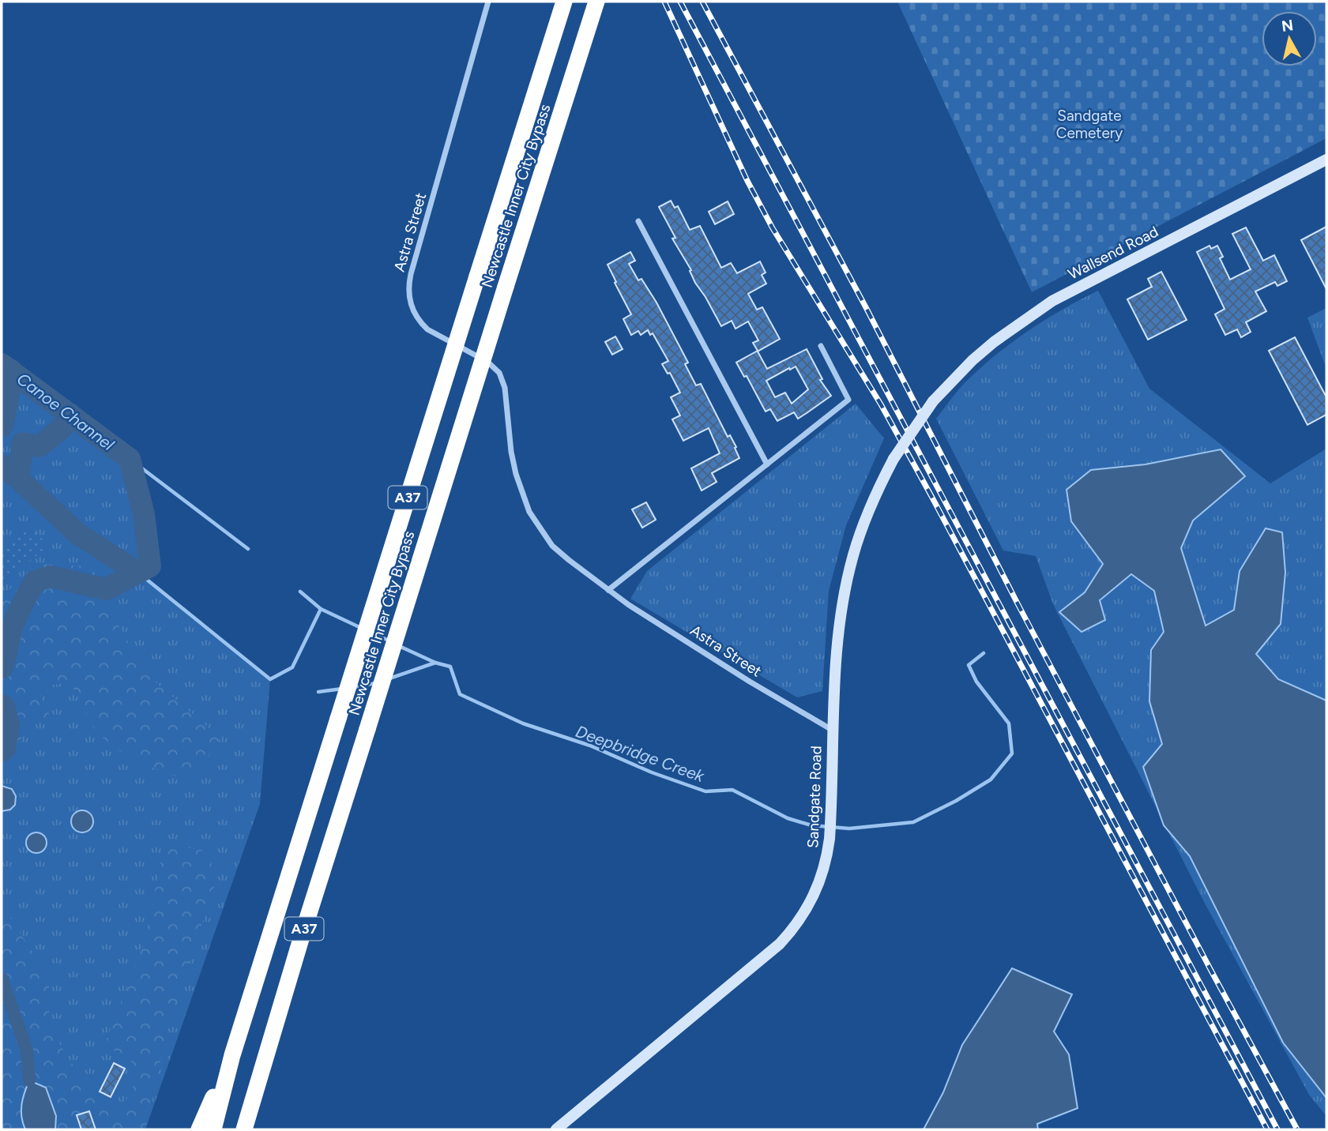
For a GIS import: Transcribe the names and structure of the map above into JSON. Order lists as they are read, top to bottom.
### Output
{
  "streets": {
    "highway": ["Newcastle Inner City Bypass", "A37"],
    "main road": ["Wallsend Road", "Sandgate Road"],
    "street": ["Astra Street"]
  },
  "crossings": [
    ["Astra Street", "Sandgate Road"],
    ["Wallsend Road", "Sandgate Road"]
  ],
  "water": ["Canoe Channel", "Deepbridge Creek"],
  "parks": ["Sandgate Cemetery"],
  "north": "top"
}
